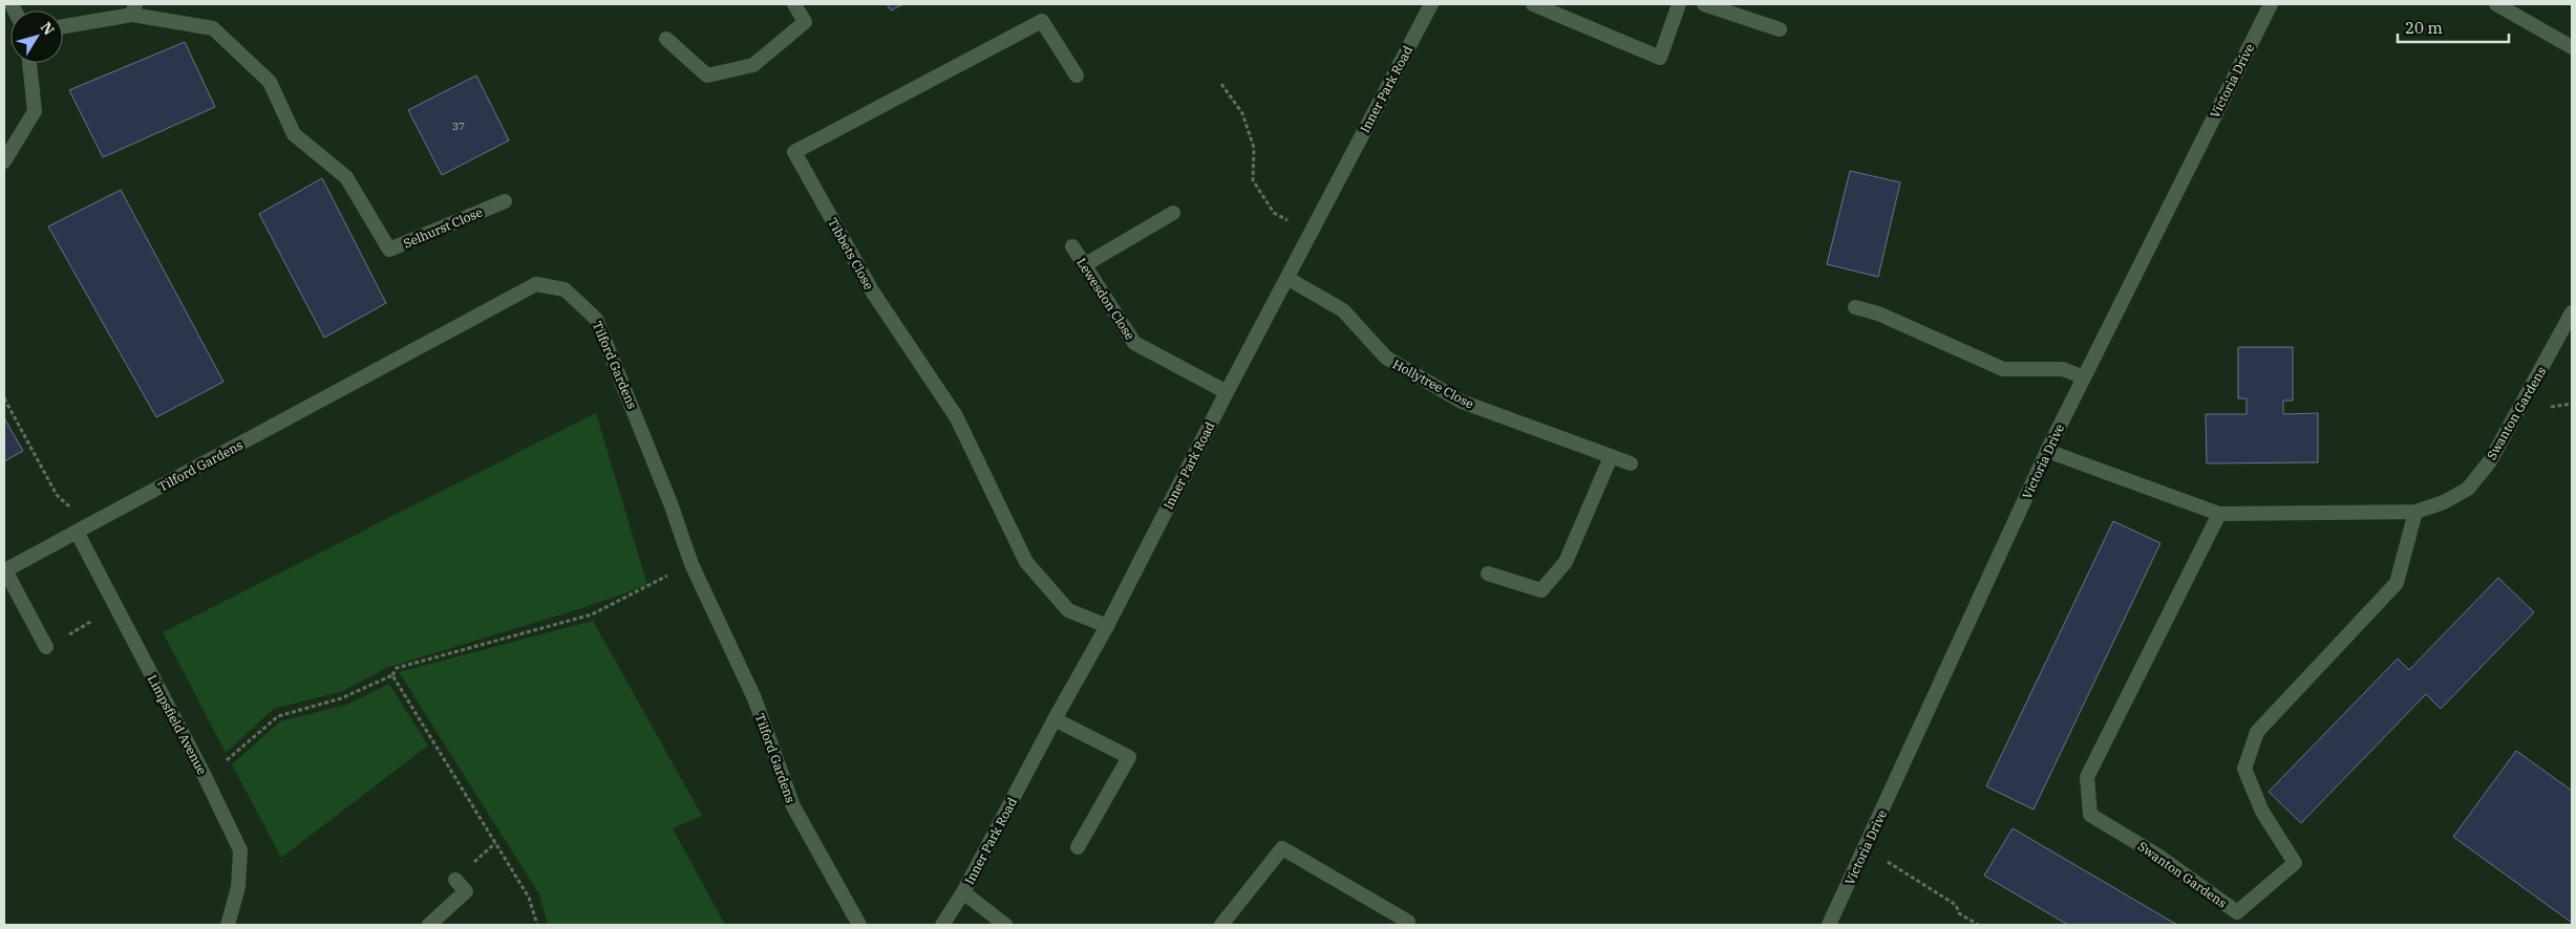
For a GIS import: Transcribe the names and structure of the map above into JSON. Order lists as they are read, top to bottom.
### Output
{
  "streets": {
    "street": [
      "Victoria Drive",
      "Inner Park Road",
      "Selhurst Close",
      "Tibbets Close",
      "Lewesdon Close",
      "Tilford Gardens",
      "Hollytree Close",
      "Swanton Gardens",
      "Limpsfield Avenue"
    ]
  },
  "crossings": [
    ["Victoria Drive", "Swanton Gardens"],
    ["Inner Park Road", "Tibbets Close"],
    ["Inner Park Road", "Lewesdon Close"],
    ["Inner Park Road", "Hollytree Close"],
    ["Tilford Gardens", "Limpsfield Avenue"]
  ],
  "house_numbers": ["37"],
  "scale_bar": "20 m",
  "north": "top right"
}
